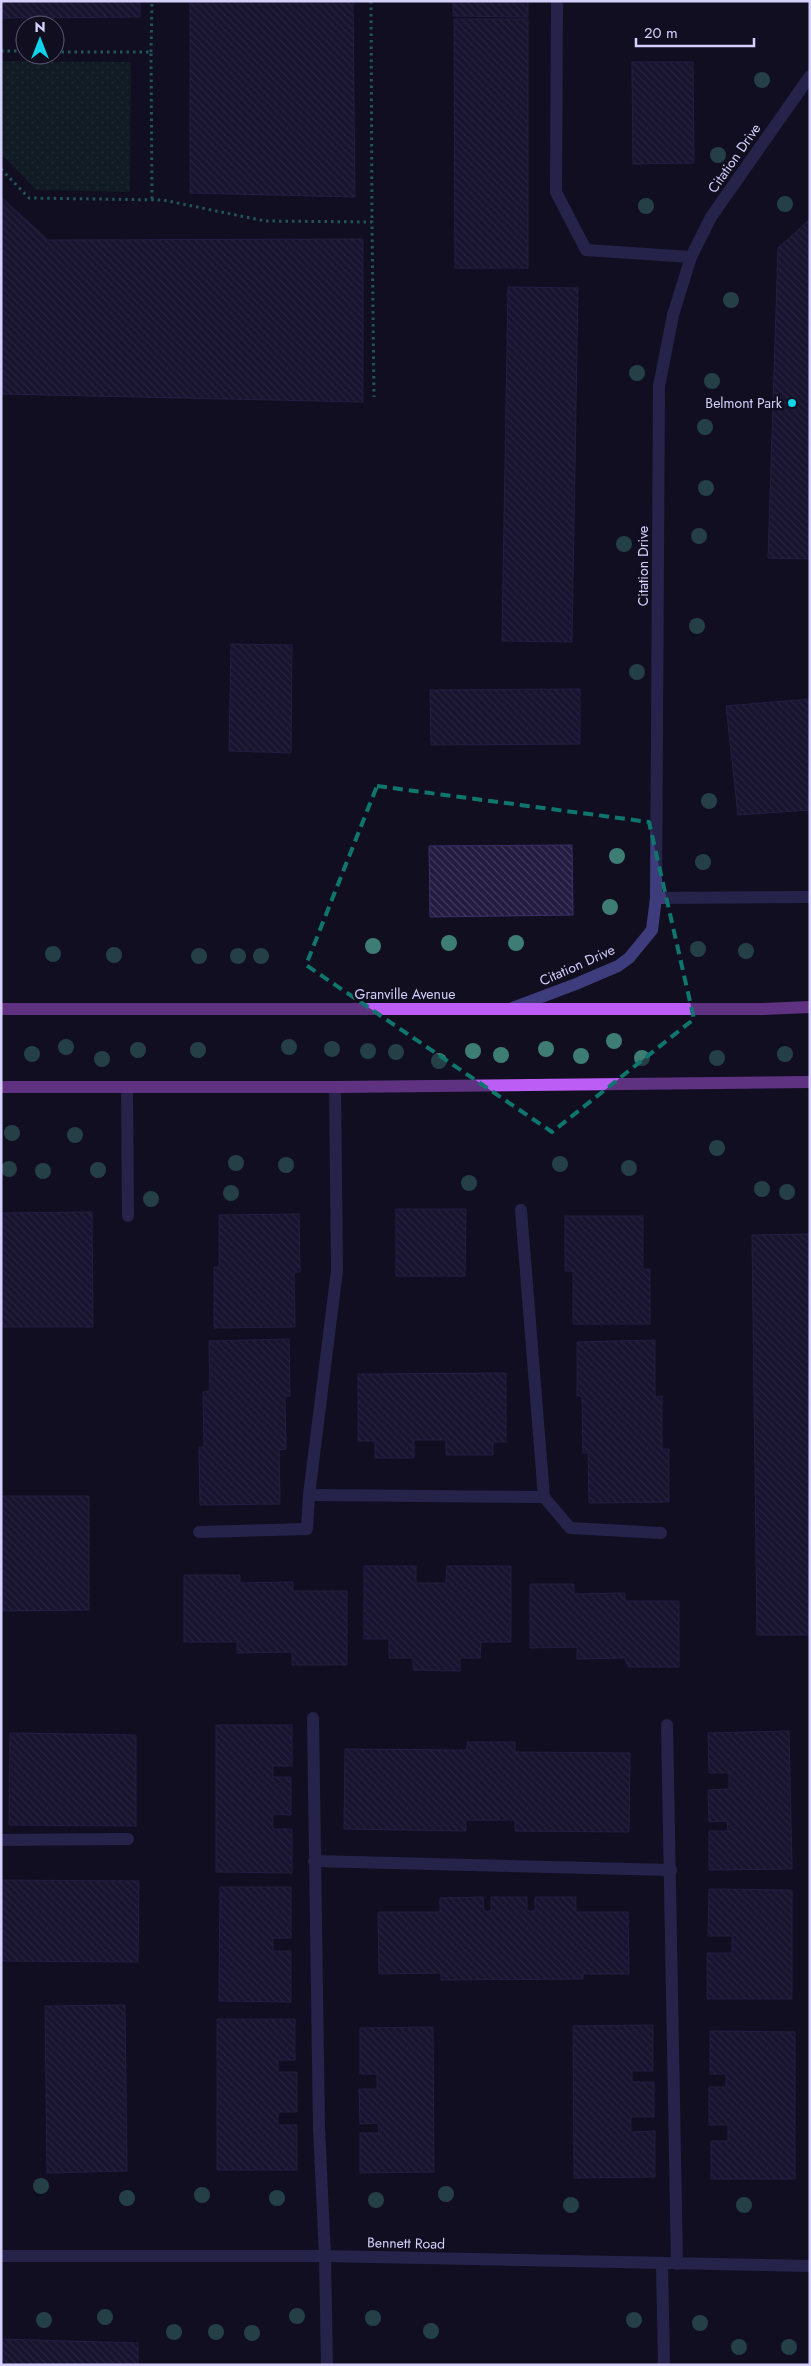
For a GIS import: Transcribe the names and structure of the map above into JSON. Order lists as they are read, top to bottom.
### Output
{
  "streets": {
    "main road": ["Granville Avenue"],
    "street": ["Citation Drive", "Bennett Road"]
  },
  "crossings": [
    ["Citation Drive", "Granville Avenue"]
  ],
  "places": ["Belmont Park"],
  "scale_bar": "20 m",
  "north": "top"
}
